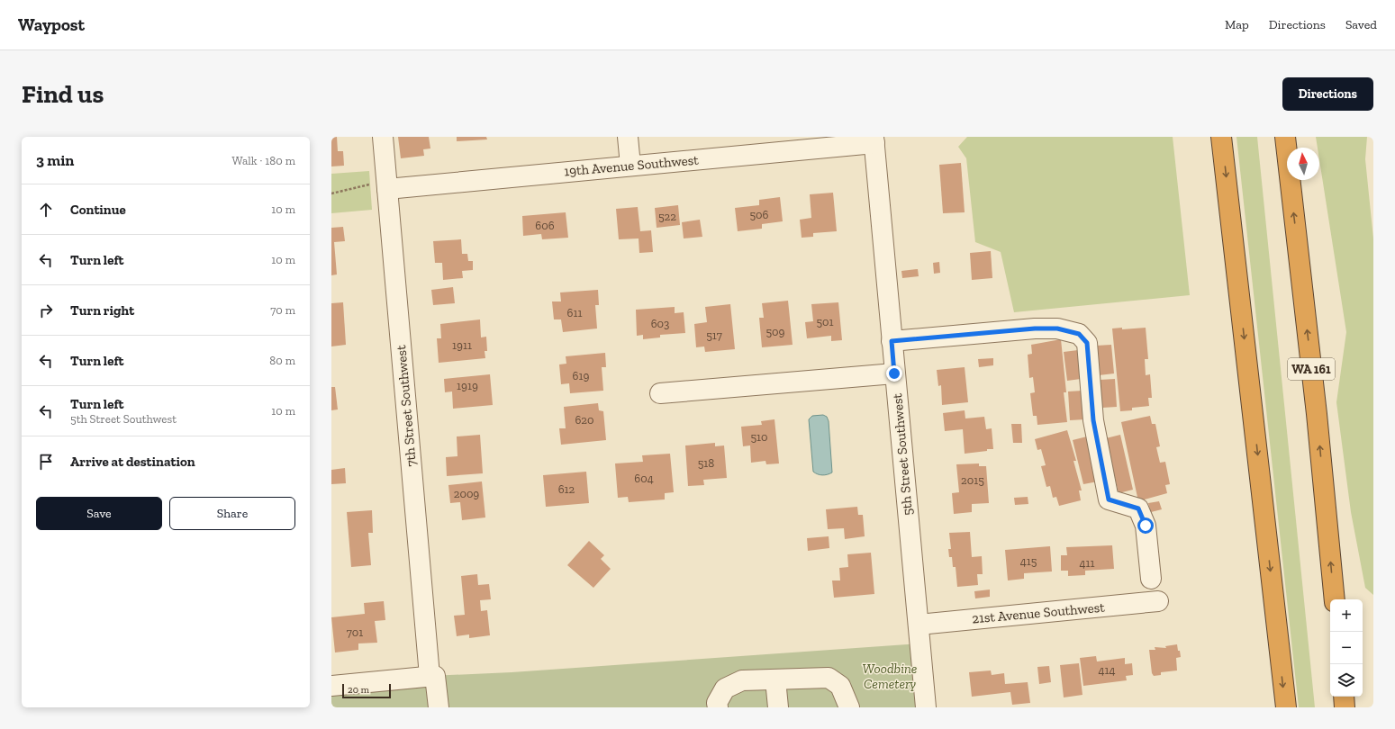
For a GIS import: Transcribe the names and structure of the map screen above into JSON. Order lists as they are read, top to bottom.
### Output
{
  "streets": {
    "highway": ["WA 161"],
    "street": [
      "19th Avenue Southwest",
      "7th Street Southwest",
      "5th Street Southwest",
      "21st Avenue Southwest"
    ]
  },
  "crossings": [
    ["19th Avenue Southwest", "7th Street Southwest"],
    ["19th Avenue Southwest", "5th Street Southwest"],
    ["5th Street Southwest", "21st Avenue Southwest"]
  ],
  "parks": ["Woodbine Cemetery"],
  "house_numbers": [
    "506",
    "522",
    "606",
    "611",
    "501",
    "603",
    "509",
    "517",
    "1911",
    "619",
    "1919",
    "620",
    "510",
    "518",
    "604",
    "2015",
    "612",
    "2009",
    "415",
    "411",
    "701",
    "414"
  ],
  "scale_bar": "20 m",
  "north": "top",
  "page": {
    "header": "Waypost",
    "nav": ["Map", "Directions", "Saved"],
    "buttons": [
      "Directions",
      ["Save", "Share"]
    ],
    "title": "Find us",
    "heading": ["3 min", "Walk · 180 m"],
    "list": [
      ["Continue", "10 m"],
      ["Turn left", "10 m"],
      ["Turn right", "70 m"],
      ["Turn left", "80 m"],
      ["Turn left", "5th Street Southwest", "10 m"],
      "Arrive at destination"
    ],
    "map_buttons": ["+", "−"],
    "scale": "20 m"
  }
}
